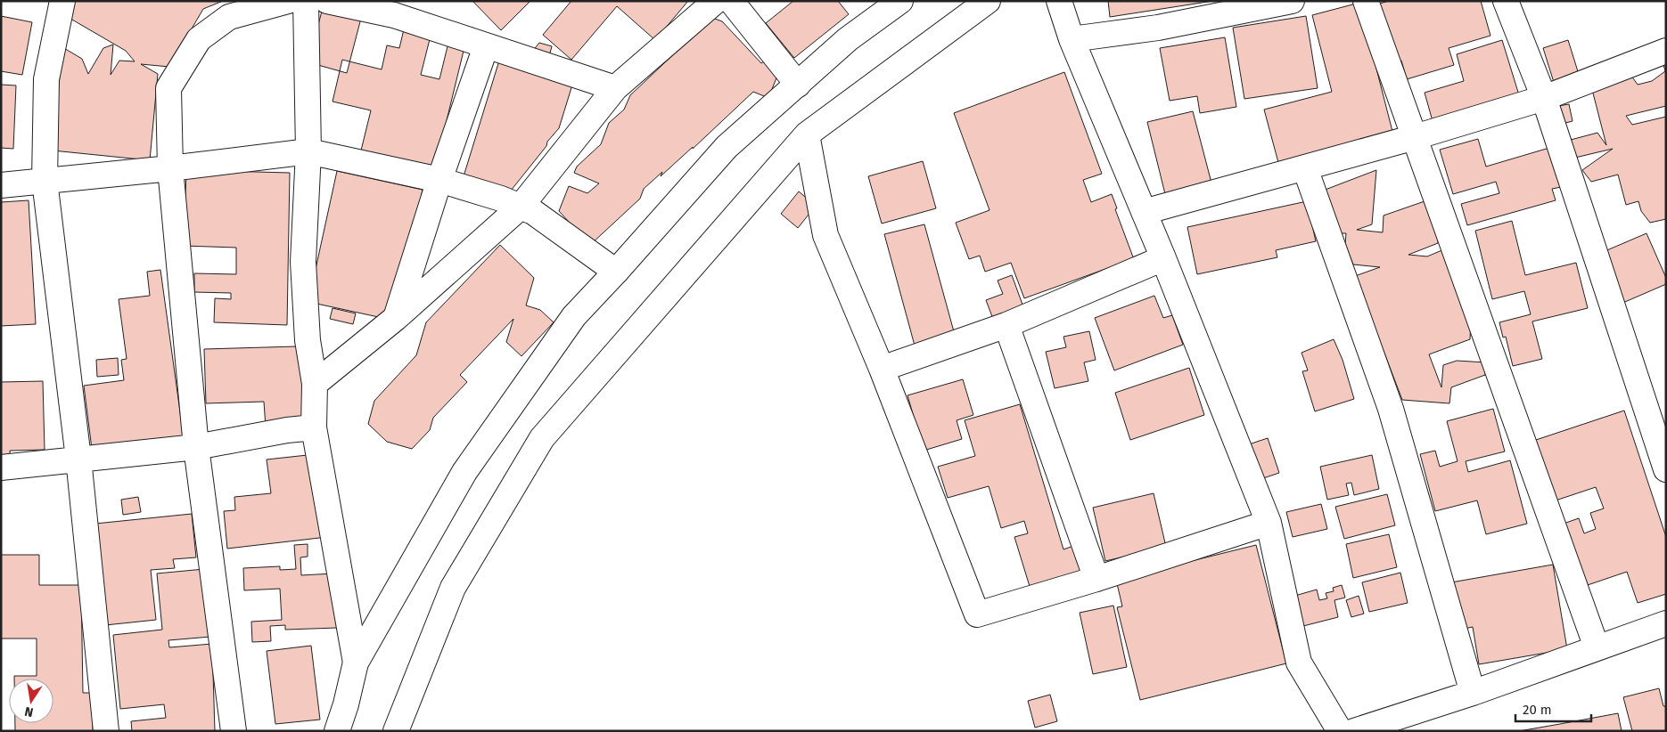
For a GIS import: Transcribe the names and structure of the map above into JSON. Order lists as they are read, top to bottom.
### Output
{
  "scale_bar": "20 m",
  "north": "bottom"
}
